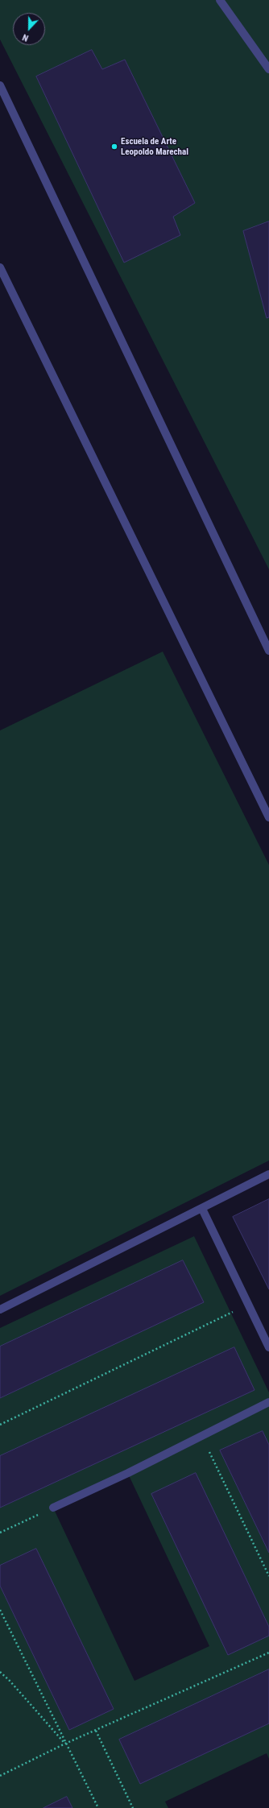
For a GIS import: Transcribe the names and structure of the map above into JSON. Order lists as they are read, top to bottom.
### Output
{
  "places": ["Escuela de Arte Leopoldo Marechal"],
  "north": "bottom"
}
